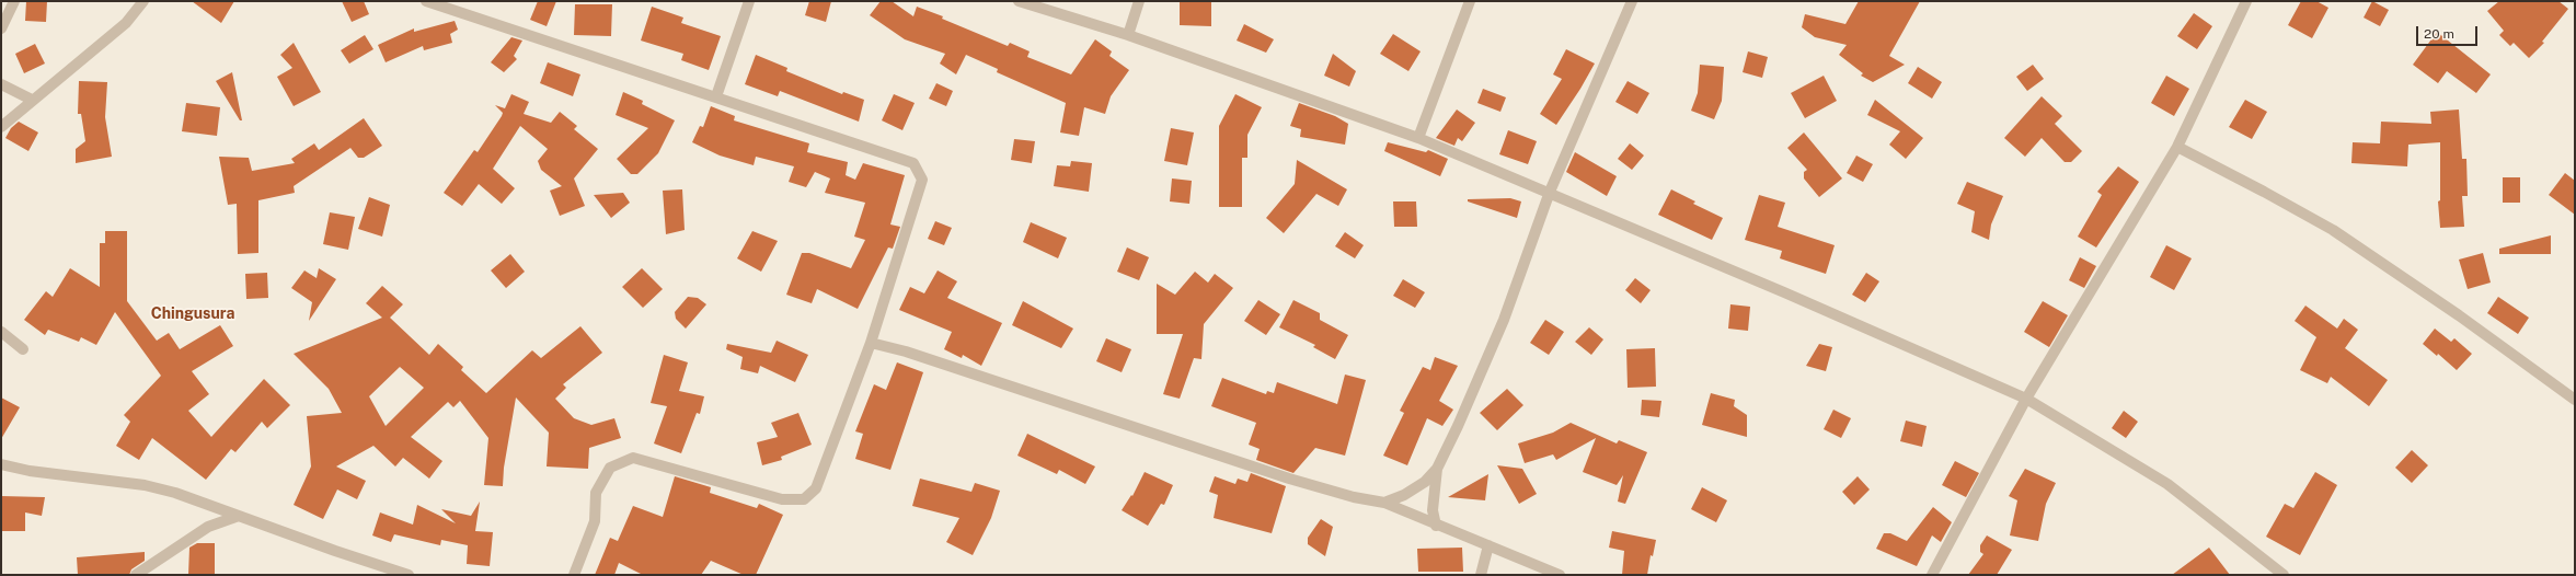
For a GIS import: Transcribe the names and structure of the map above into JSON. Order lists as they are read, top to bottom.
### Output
{
  "districts": ["Chingusura"],
  "scale_bar": "20 m"
}
